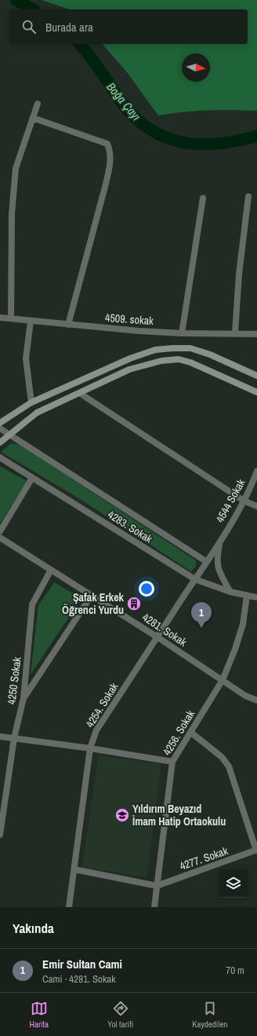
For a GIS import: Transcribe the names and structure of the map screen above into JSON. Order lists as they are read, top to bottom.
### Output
{
  "streets": {
    "street": [
      "4509. sokak",
      "4544 Sokak",
      "4283. Sokak",
      "4281. Sokak",
      "4250 Sokak",
      "4254. Sokak",
      "4256. Sokak",
      "4277. Sokak"
    ]
  },
  "crossings": [
    ["4544 Sokak", "4254. Sokak"],
    ["4283. Sokak", "4254. Sokak"],
    ["4283. Sokak", "4256. Sokak"],
    ["4281. Sokak", "4250 Sokak"],
    ["4281. Sokak", "4254. Sokak"],
    ["4281. Sokak", "4256. Sokak"],
    ["4256. Sokak", "4277. Sokak"]
  ],
  "water": ["Boğa Çayı"],
  "places": {
    "building": ["Şafak Erkek Öğrenci Yurdu"],
    "school or university": ["Yıldırım Beyazıd İmam Hatip Ortaokulu"]
  },
  "north": "right",
  "page": {
    "search": "Burada ara",
    "pins": "1",
    "heading": "Yakında",
    "list": [
      {
        "mark": "1",
        "name": "Emir Sultan Cami",
        "note": "Cami · 4281. Sokak",
        "value": "70 m"
      }
    ],
    "nav": ["Harita", "Yol tarifi", "Kaydedilen"]
  }
}
